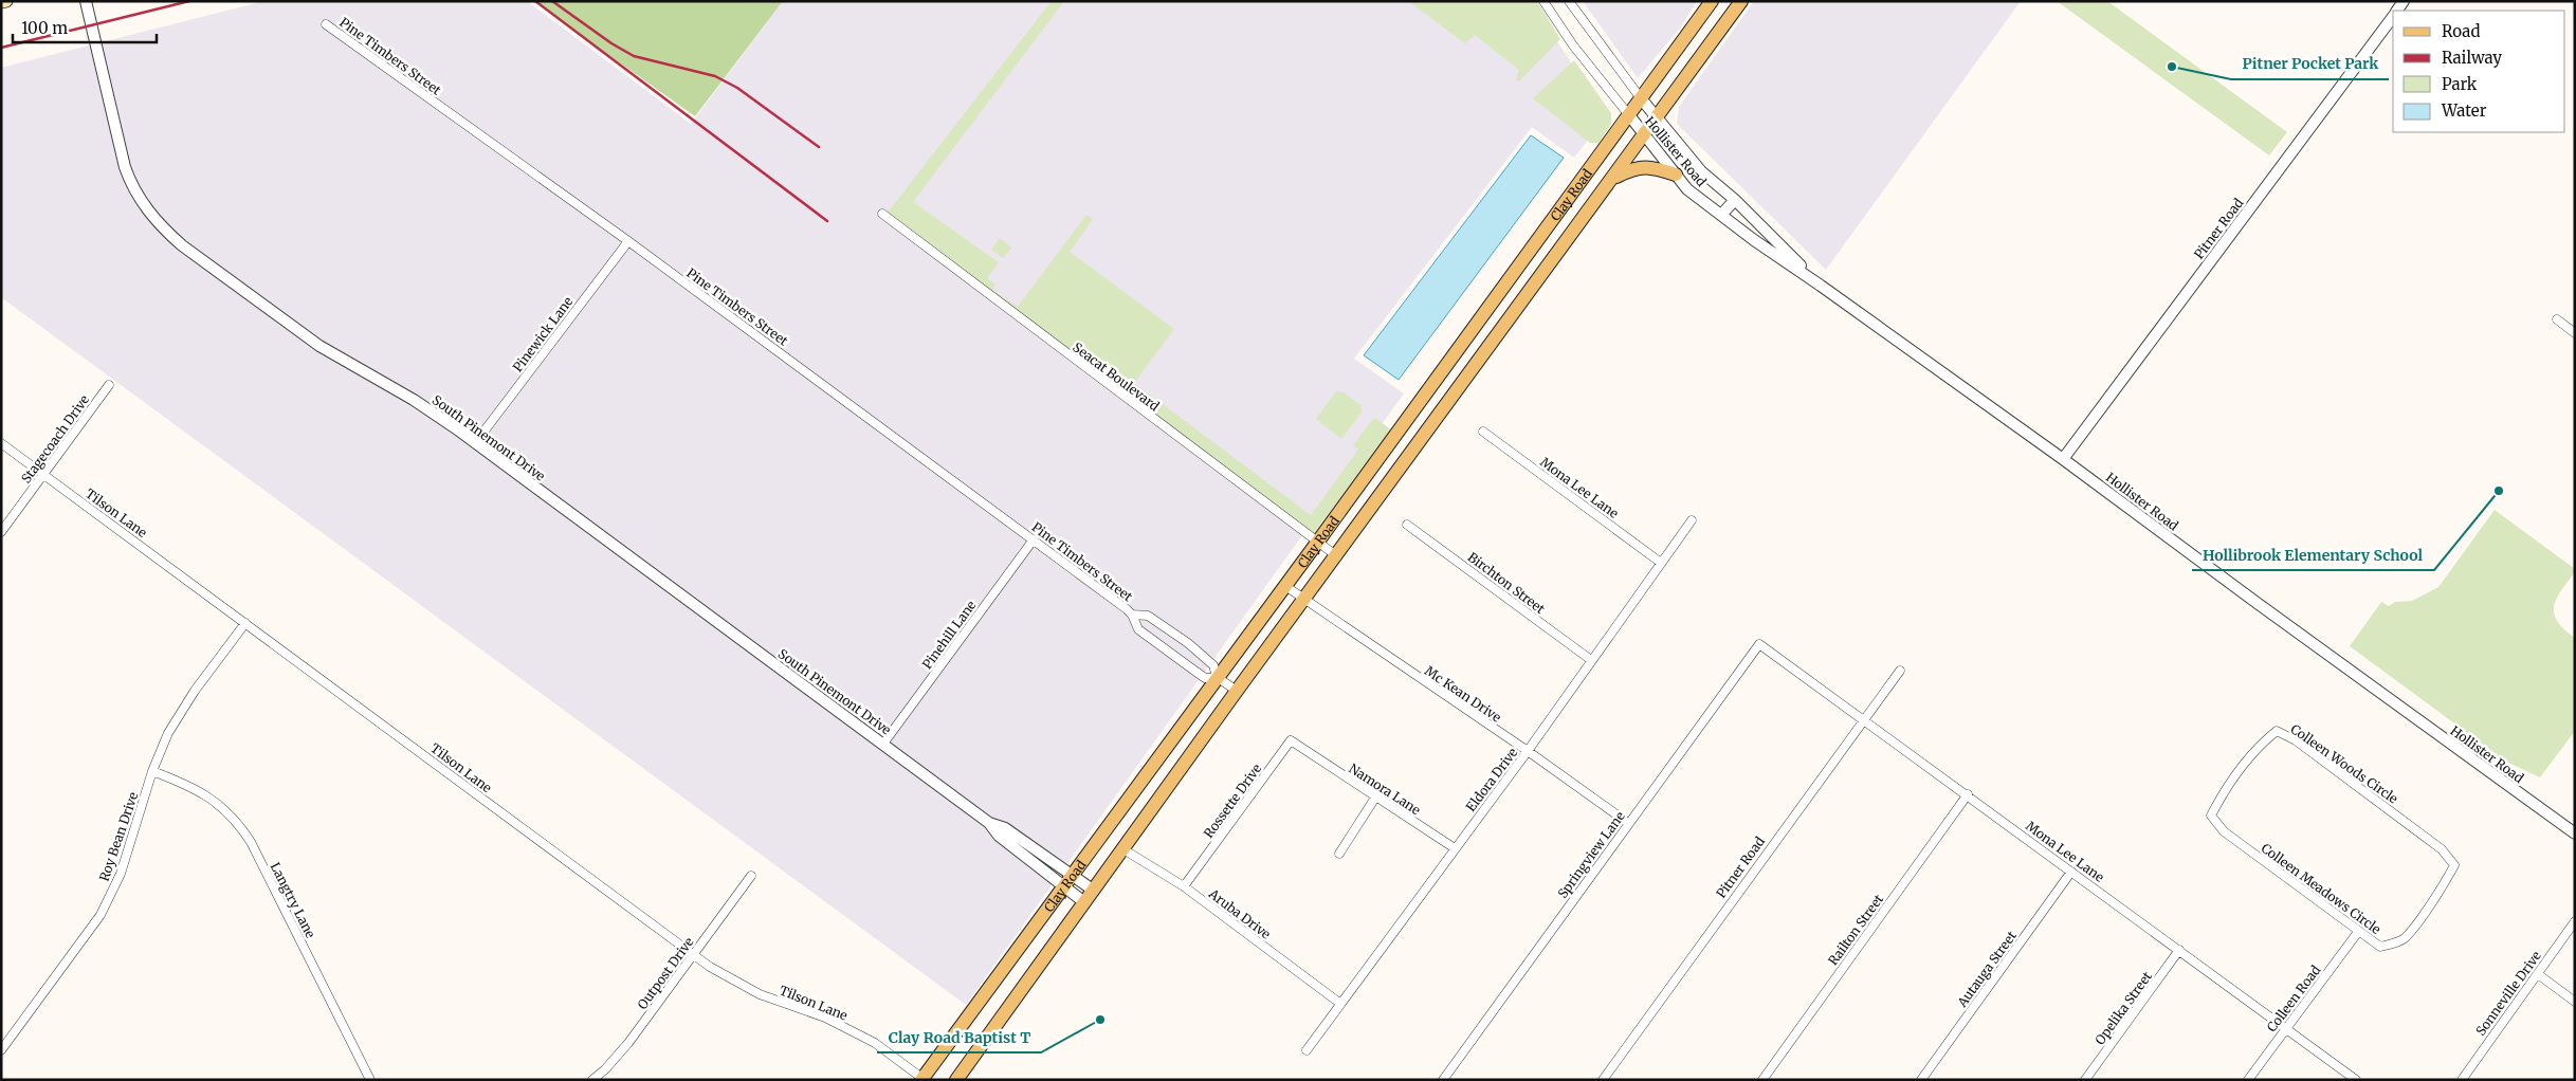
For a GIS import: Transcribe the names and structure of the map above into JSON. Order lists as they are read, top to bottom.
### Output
{
  "streets": {
    "main road": ["Clay Road"],
    "street": [
      "Pine Timbers Street",
      "Hollister Road",
      "Pitner Road",
      "Pinewick Lane",
      "Seacat Boulevard",
      "South Pinemont Drive",
      "Stagecoach Drive",
      "Mona Lee Lane",
      "Tilson Lane",
      "Birchton Street",
      "Pinehill Lane",
      "Mc Kean Drive",
      "Colleen Woods Circle",
      "Eldora Drive",
      "Namora Lane",
      "Rossette Drive",
      "Roy Bean Drive",
      "Springview Lane",
      "Colleen Meadows Circle",
      "Langtry Lane",
      "Aruba Drive",
      "Railton Street",
      "Autauga Street",
      "Outpost Drive",
      "Sonneville Drive",
      "Colleen Road",
      "Opelika Street"
    ]
  },
  "crossings": [
    ["Pine Timbers Street", "Clay Road"],
    ["Pine Timbers Street", "Pinewick Lane"],
    ["Pine Timbers Street", "Pinehill Lane"],
    ["Hollister Road", "Clay Road"],
    ["Hollister Road", "Pitner Road"],
    ["Clay Road", "Seacat Boulevard"],
    ["Clay Road", "South Pinemont Drive"],
    ["Clay Road", "Tilson Lane"],
    ["Clay Road", "Mc Kean Drive"],
    ["Clay Road", "Aruba Drive"],
    ["Pitner Road", "Mona Lee Lane"],
    ["Pinewick Lane", "South Pinemont Drive"],
    ["South Pinemont Drive", "Pinehill Lane"],
    ["Stagecoach Drive", "Tilson Lane"],
    ["Mona Lee Lane", "Eldora Drive"],
    ["Mona Lee Lane", "Springview Lane"],
    ["Mona Lee Lane", "Railton Street"],
    ["Mona Lee Lane", "Autauga Street"],
    ["Mona Lee Lane", "Colleen Road"],
    ["Mona Lee Lane", "Opelika Street"],
    ["Tilson Lane", "Roy Bean Drive"],
    ["Tilson Lane", "Outpost Drive"],
    ["Birchton Street", "Eldora Drive"],
    ["Mc Kean Drive", "Eldora Drive"],
    ["Mc Kean Drive", "Springview Lane"],
    ["Colleen Woods Circle", "Colleen Meadows Circle"],
    ["Eldora Drive", "Namora Lane"],
    ["Eldora Drive", "Aruba Drive"],
    ["Namora Lane", "Rossette Drive"],
    ["Rossette Drive", "Aruba Drive"],
    ["Roy Bean Drive", "Langtry Lane"],
    ["Colleen Meadows Circle", "Colleen Road"]
  ],
  "places": ["Pitner Pocket Park", "Hollibrook Elementary School", "Clay Road Baptist T"],
  "legend": [
    "Road",
    "Railway",
    "Park",
    "Water"
  ],
  "scale_bar": "100 m"
}
